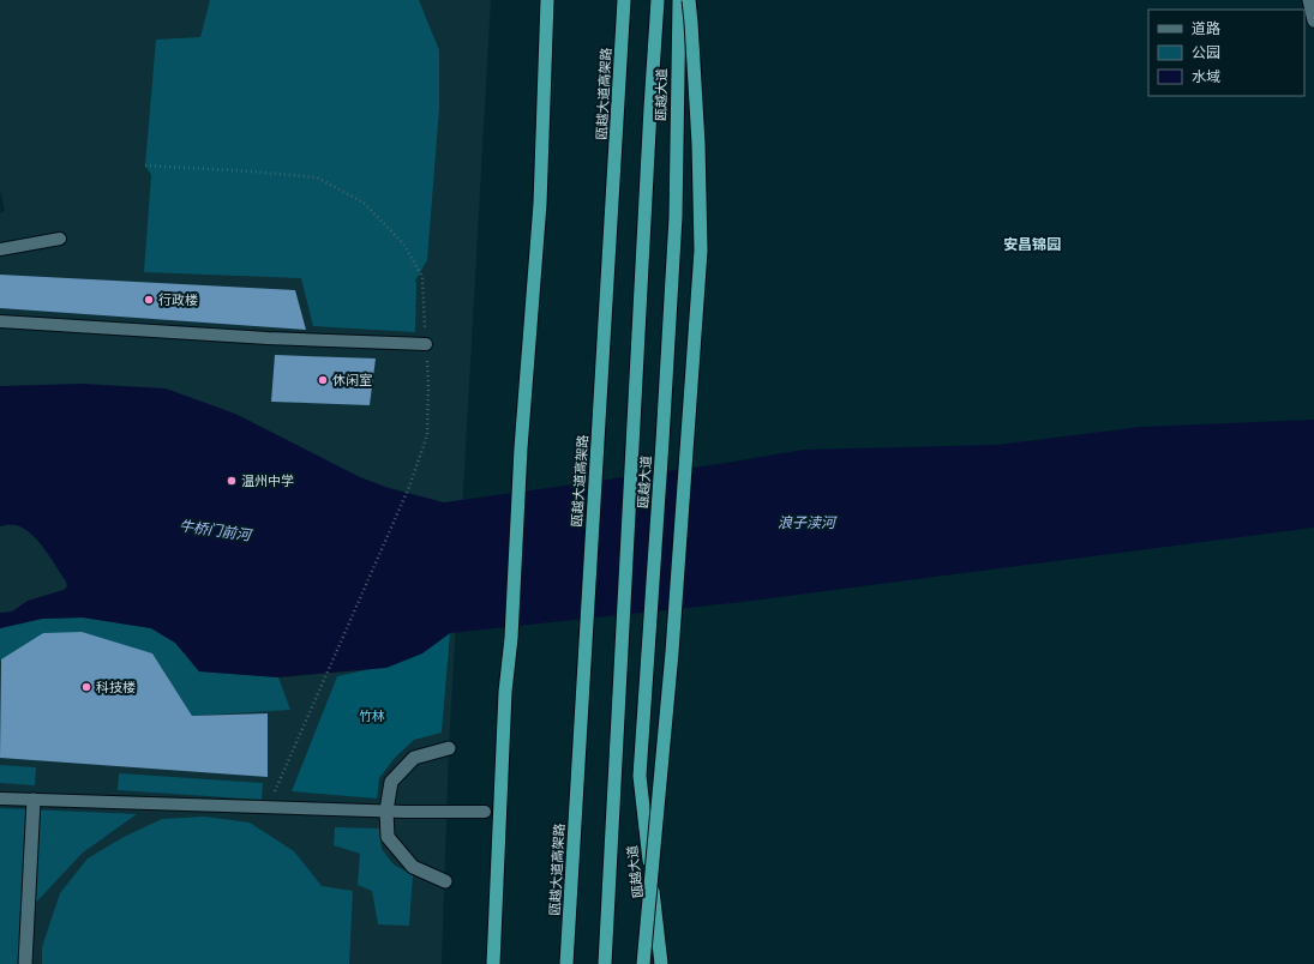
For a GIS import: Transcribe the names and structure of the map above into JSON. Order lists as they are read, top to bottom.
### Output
{
  "streets": {
    "highway": ["瓯越大道高架路", "瓯越大道"]
  },
  "districts": ["安昌锦园"],
  "water": ["浪子渎河", "牛桥门前河"],
  "parks": ["竹林"],
  "places": [
    "行政楼",
    "休闲室",
    "温州中学",
    "科技楼"
  ],
  "legend": ["道路", "公园", "水域"]
}
